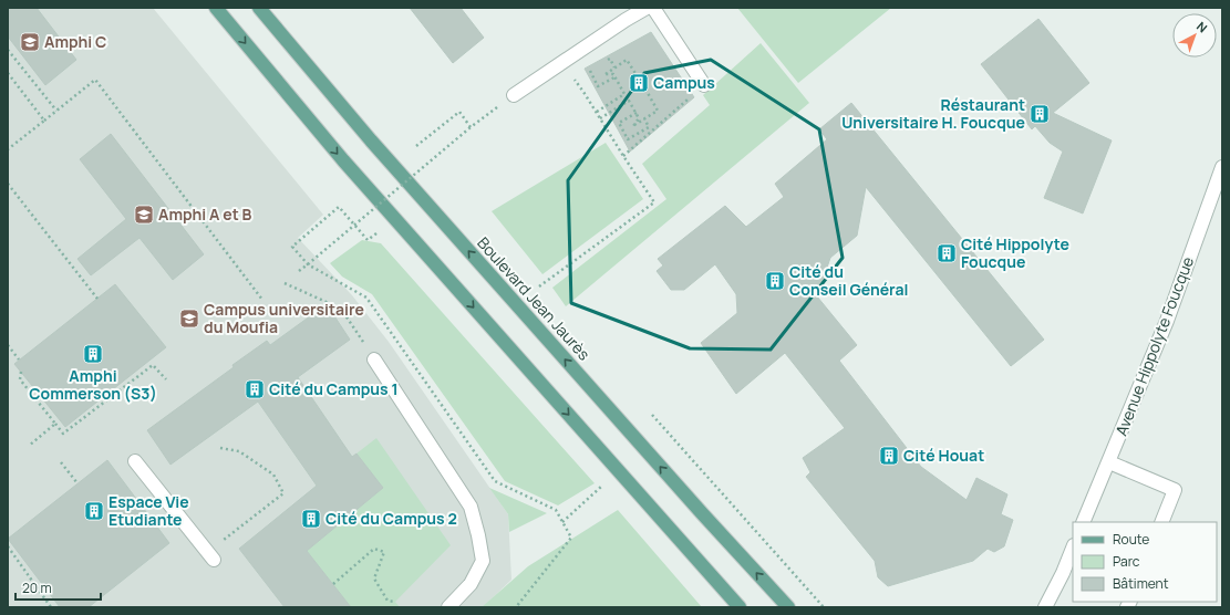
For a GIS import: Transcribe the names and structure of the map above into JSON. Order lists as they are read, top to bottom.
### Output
{
  "streets": {
    "main road": ["Boulevard Jean Jaurès"],
    "street": ["Avenue Hippolyte Foucque"]
  },
  "places": {
    "school or university": ["Amphi C", "Amphi A et B", "Campus universitaire du Moufia"],
    "building": [
      "Campus",
      "Réstaurant Universitaire H. Foucque",
      "Cité Hippolyte Foucque",
      "Cité du Conseil Général",
      "Amphi Commerson (S3)",
      "Cité du Campus 1",
      "Cité Houat",
      "Espace Vie Etudiante",
      "Cité du Campus 2"
    ]
  },
  "legend": ["Route", "Parc", "Bâtiment"],
  "scale_bar": "20 m",
  "north": "top right"
}
